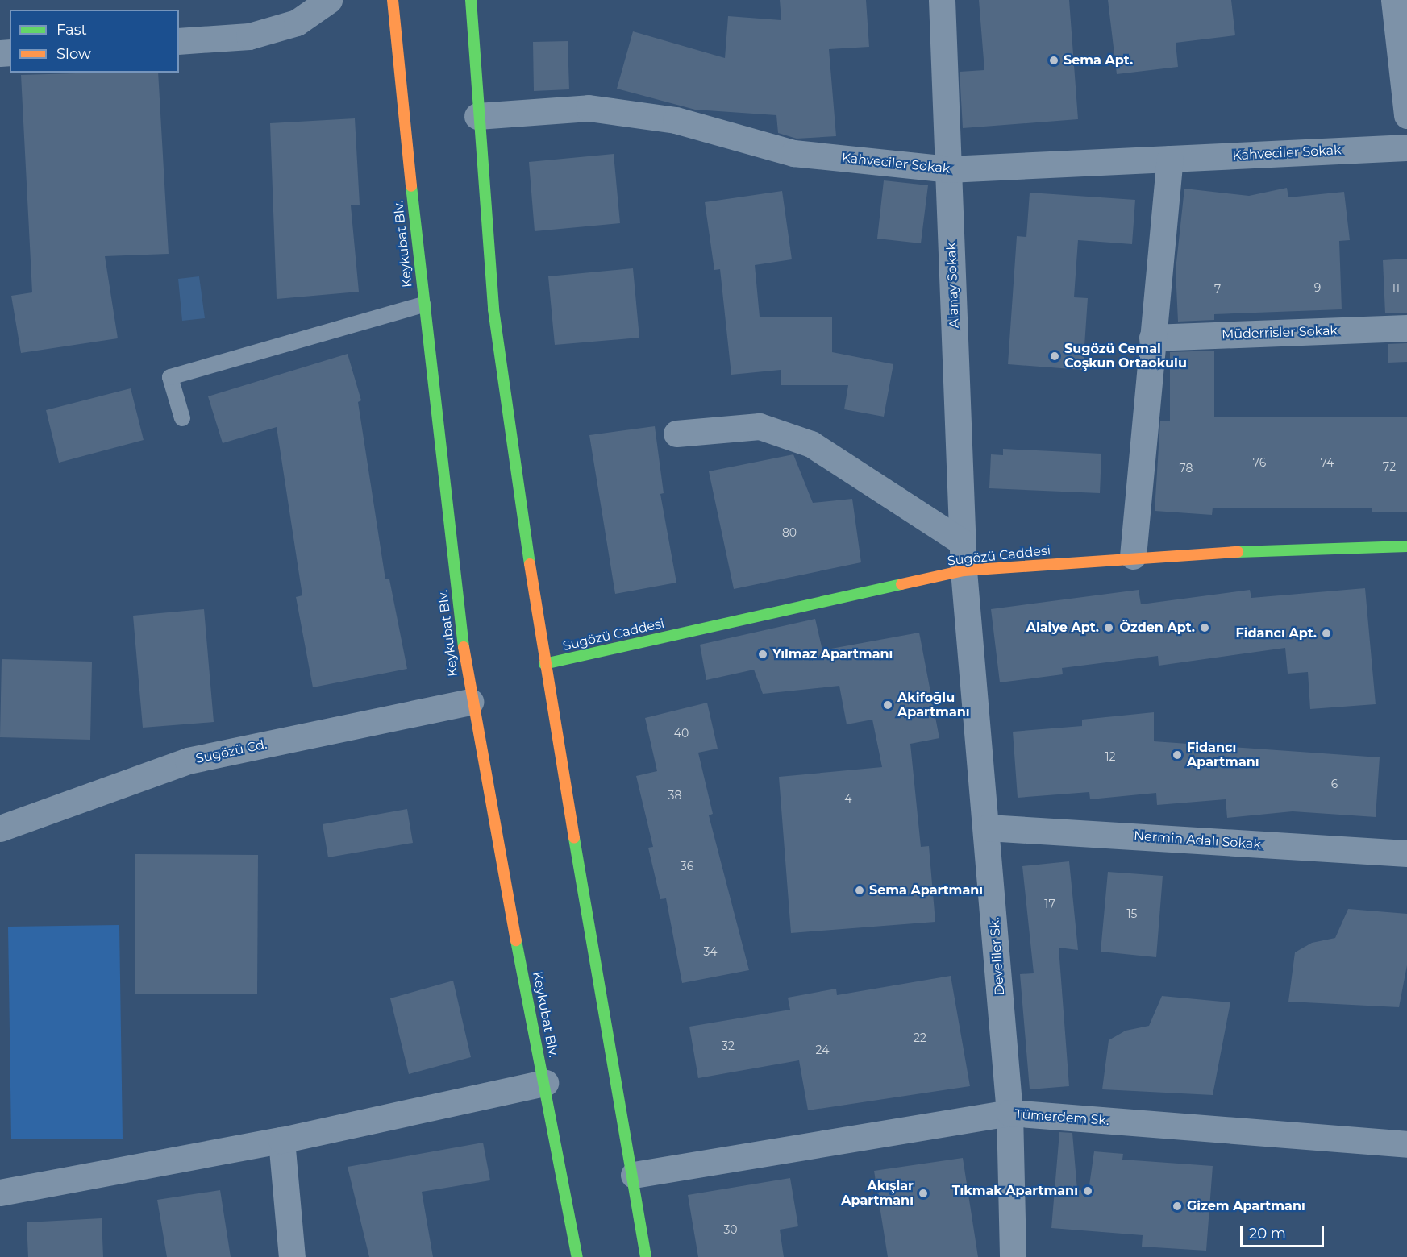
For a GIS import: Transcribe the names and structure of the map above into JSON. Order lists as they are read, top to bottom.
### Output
{
  "streets": {
    "main road": ["Keykubat Blv.", "Sugözü Caddesi"],
    "street": [
      "Kahveciler Sokak",
      "Alanay Sokak",
      "Müderrisler Sokak",
      "Sugözü Cd.",
      "Nermin Adalı Sokak",
      "Develiler Sk.",
      "Tümerdem Sk."
    ]
  },
  "crossings": [
    ["Kahveciler Sokak", "Alanay Sokak"],
    ["Keykubat Blv.", "Sugözü Cd."],
    ["Alanay Sokak", "Sugözü Caddesi"],
    ["Alanay Sokak", "Develiler Sk."],
    ["Sugözü Caddesi", "Develiler Sk."],
    ["Nermin Adalı Sokak", "Develiler Sk."],
    ["Develiler Sk.", "Tümerdem Sk."]
  ],
  "places": [
    "Sema Apt.",
    "Sugözü Cemal Coşkun Ortaokulu",
    "Alaiye Apt.",
    "Özden Apt.",
    "Fidancı Apt.",
    "Yılmaz Apartmanı",
    "Akifoğlu Apartmanı",
    "Fidancı Apartmanı",
    "Sema Apartmanı",
    "Tıkmak Apartmanı",
    "Akışlar Apartmanı",
    "Gizem Apartmanı"
  ],
  "house_numbers": [
    "9",
    "11",
    "7",
    "76",
    "74",
    "72",
    "78",
    "80",
    "40",
    "12",
    "6",
    "38",
    "4",
    "36",
    "17",
    "15",
    "34",
    "22",
    "32",
    "24",
    "30"
  ],
  "legend": ["Fast", "Slow"],
  "scale_bar": "20 m"
}
